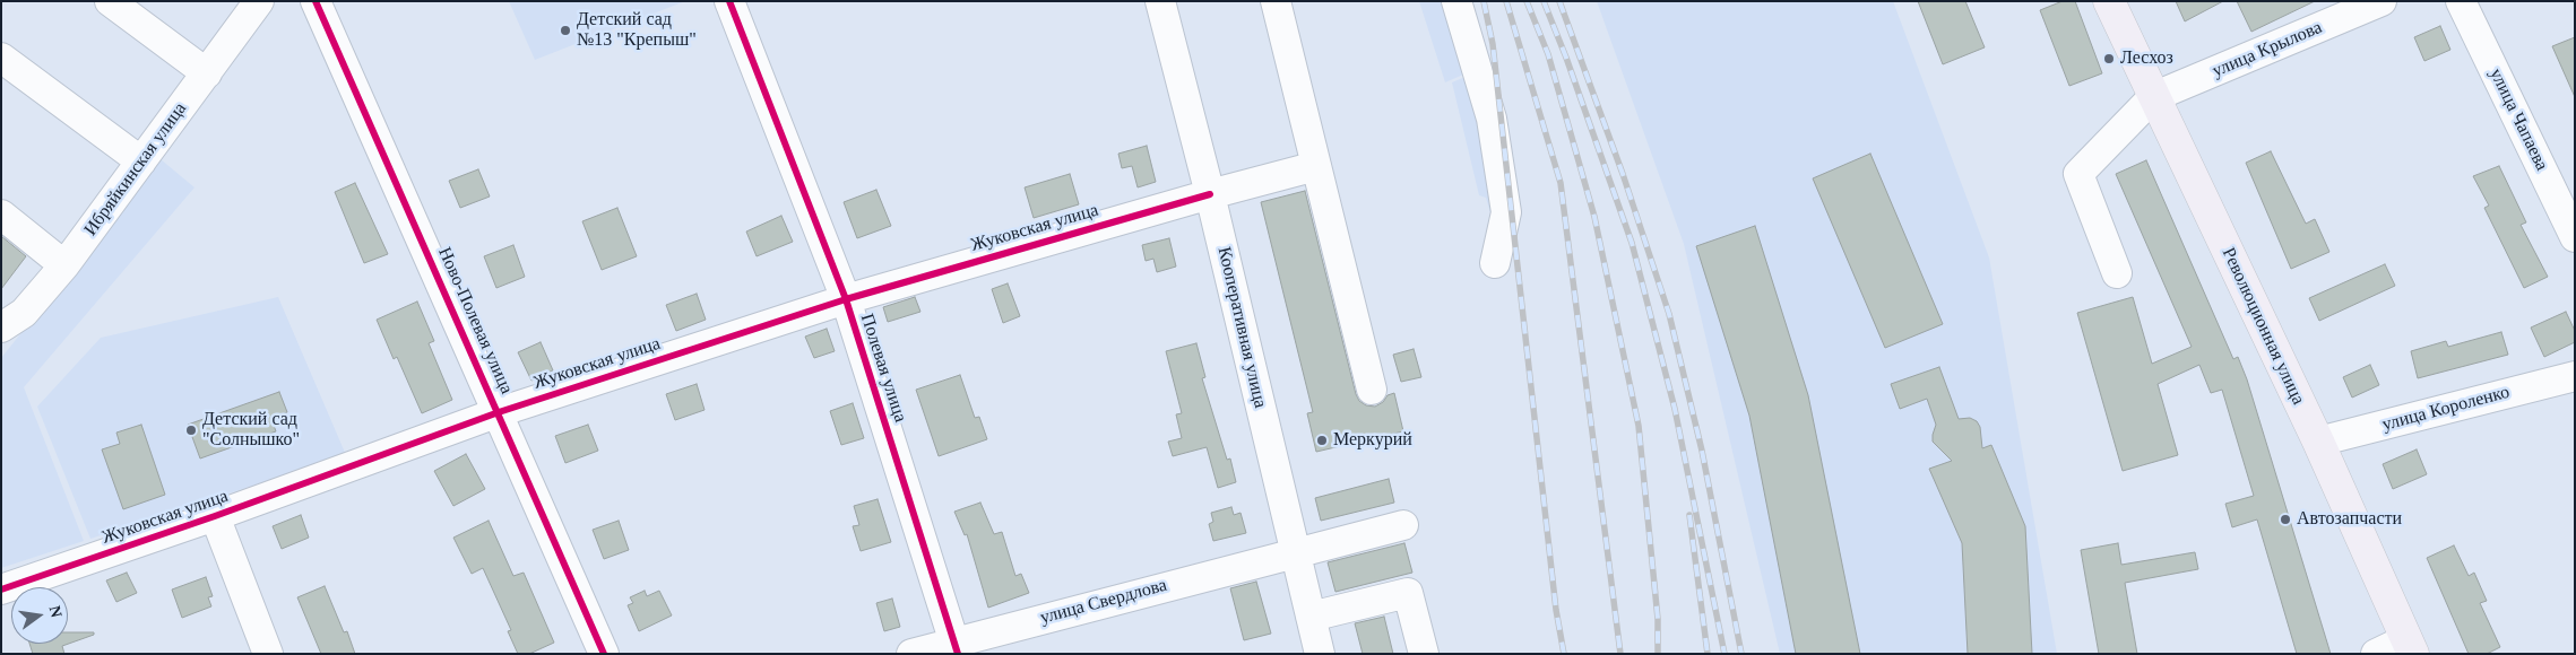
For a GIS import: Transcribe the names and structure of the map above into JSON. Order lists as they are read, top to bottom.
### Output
{
  "streets": {
    "main road": ["Революционная улица"],
    "street": [
      "улица Крылова",
      "улица Чапаева",
      "Ибряйкинская улица",
      "Жуковская улица",
      "Ново-Полевая улица",
      "Кооперативная улица",
      "Полевая улица",
      "улица Короленко",
      "улица Свердлова"
    ]
  },
  "crossings": [
    ["улица Крылова", "Революционная улица"],
    ["Жуковская улица", "Ново-Полевая улица"],
    ["Жуковская улица", "Кооперативная улица"],
    ["Жуковская улица", "Полевая улица"],
    ["Революционная улица", "улица Короленко"],
    ["Кооперативная улица", "улица Свердлова"],
    ["Полевая улица", "улица Свердлова"]
  ],
  "places": [
    "Детский сад №13 \"Крепыш\"",
    "Лесхоз",
    "Детский сад \"Солнышко\"",
    "Меркурий",
    "Автозапчасти"
  ],
  "north": "right"
}
